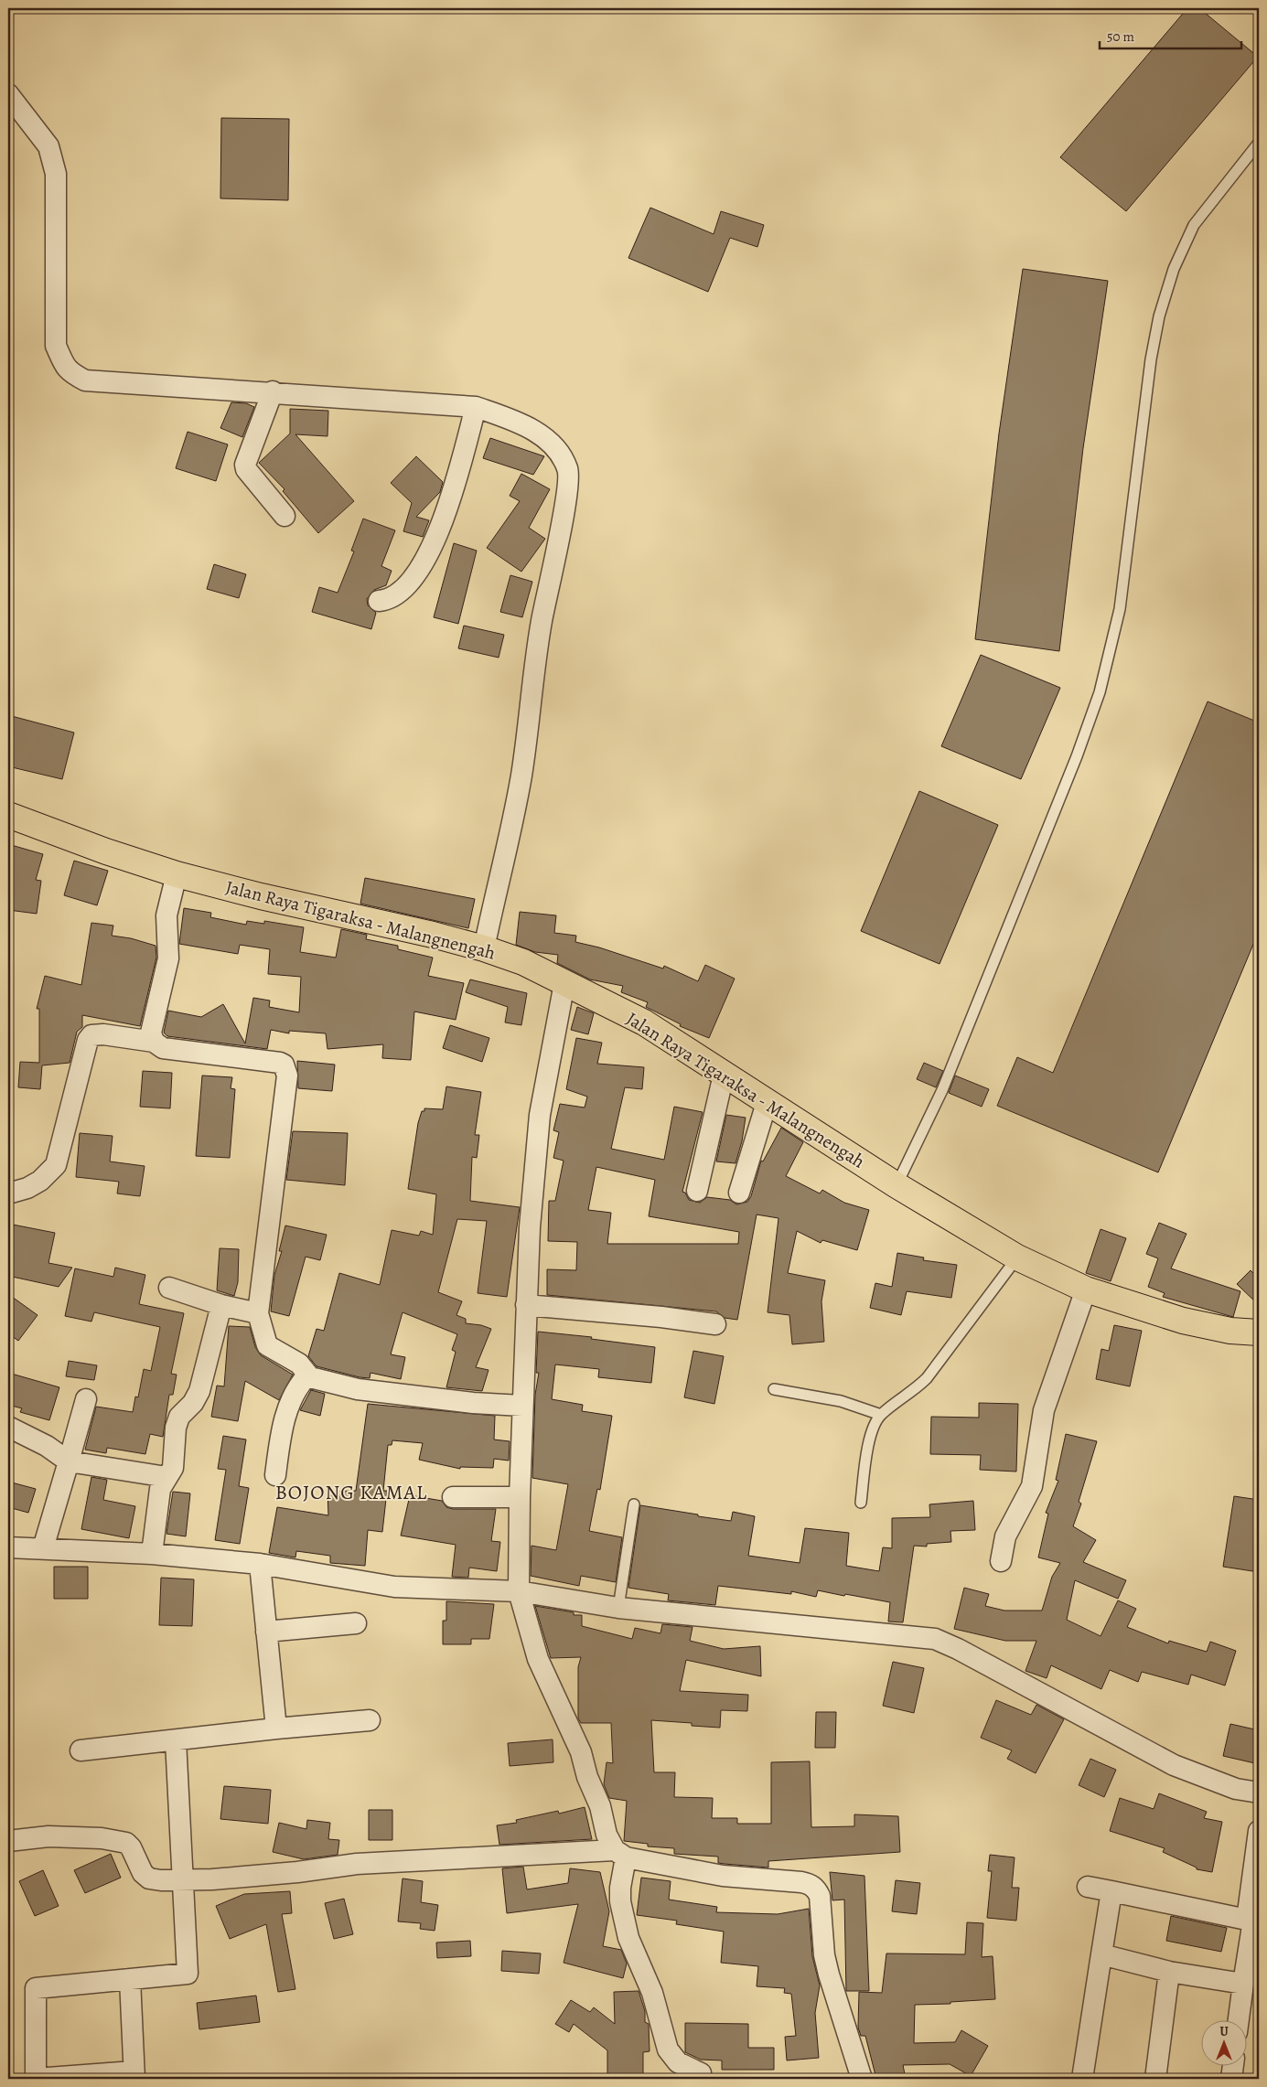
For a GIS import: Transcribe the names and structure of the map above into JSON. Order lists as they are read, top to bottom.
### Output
{
  "streets": {
    "main road": ["Jalan Raya Tigaraksa - Malangnengah"]
  },
  "districts": ["BOJONG KAMAL"],
  "scale_bar": "50 m",
  "north": "top"
}
